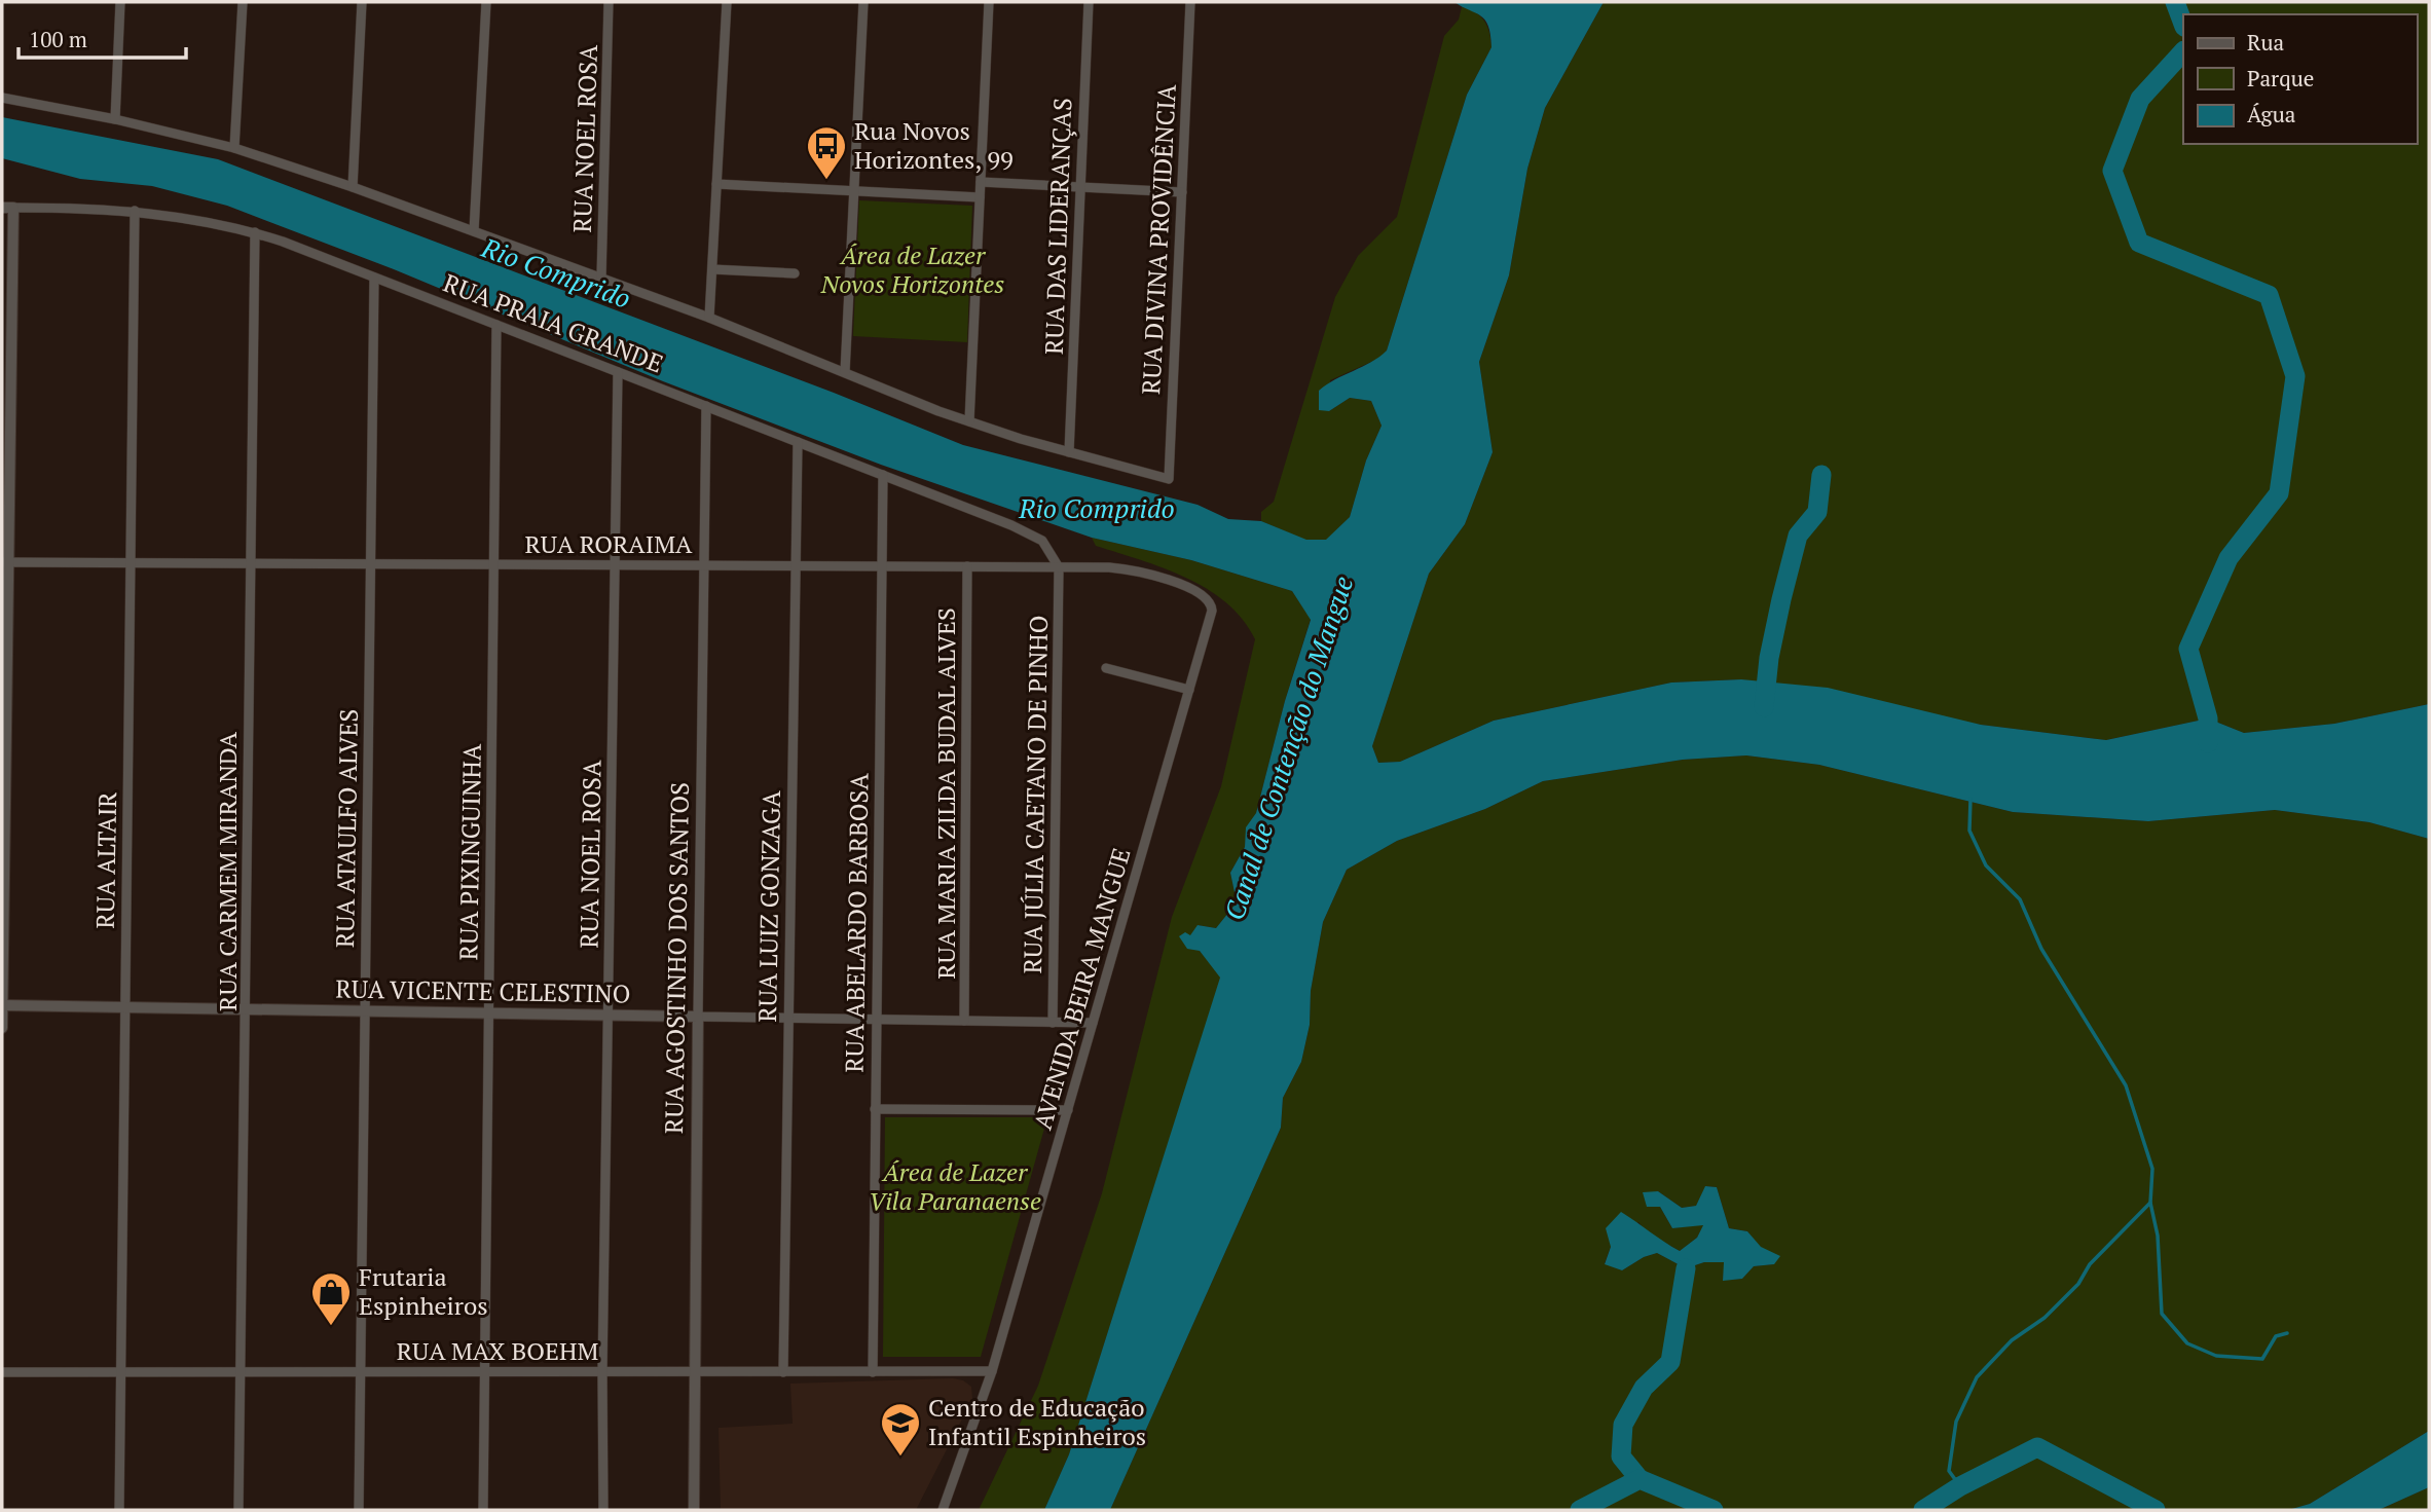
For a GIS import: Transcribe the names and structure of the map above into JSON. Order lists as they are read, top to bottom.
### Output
{
  "streets": {
    "street": [
      "RUA NOEL ROSA",
      "RUA DAS LIDERANÇAS",
      "RUA DIVINA PROVIDÊNCIA",
      "RUA PRAIA GRANDE",
      "RUA RORAIMA",
      "RUA MARIA ZILDA BUDAL ALVES",
      "RUA JÚLIA CAETANO DE PINHO",
      "RUA ATAULFO ALVES",
      "RUA PIXINGUINHA",
      "RUA ALTAIR",
      "RUA CARMEM MIRANDA",
      "RUA LUIZ GONZAGA",
      "RUA ABELARDO BARBOSA",
      "RUA AGOSTINHO DOS SANTOS",
      "AVENIDA BEIRA MANGUE",
      "RUA VICENTE CELESTINO",
      "RUA MAX BOEHM"
    ]
  },
  "crossings": [
    ["RUA NOEL ROSA", "RUA PRAIA GRANDE"],
    ["RUA NOEL ROSA", "RUA RORAIMA"],
    ["RUA NOEL ROSA", "RUA VICENTE CELESTINO"],
    ["RUA NOEL ROSA", "RUA MAX BOEHM"],
    ["RUA DAS LIDERANÇAS", "RUA DIVINA PROVIDÊNCIA"],
    ["RUA PRAIA GRANDE", "RUA RORAIMA"],
    ["RUA PRAIA GRANDE", "RUA JÚLIA CAETANO DE PINHO"],
    ["RUA PRAIA GRANDE", "RUA ATAULFO ALVES"],
    ["RUA PRAIA GRANDE", "RUA PIXINGUINHA"],
    ["RUA PRAIA GRANDE", "RUA ALTAIR"],
    ["RUA PRAIA GRANDE", "RUA CARMEM MIRANDA"],
    ["RUA PRAIA GRANDE", "RUA LUIZ GONZAGA"],
    ["RUA PRAIA GRANDE", "RUA ABELARDO BARBOSA"],
    ["RUA PRAIA GRANDE", "RUA AGOSTINHO DOS SANTOS"],
    ["RUA RORAIMA", "RUA MARIA ZILDA BUDAL ALVES"],
    ["RUA RORAIMA", "RUA JÚLIA CAETANO DE PINHO"],
    ["RUA RORAIMA", "RUA ATAULFO ALVES"],
    ["RUA RORAIMA", "RUA PIXINGUINHA"],
    ["RUA RORAIMA", "RUA ALTAIR"],
    ["RUA RORAIMA", "RUA CARMEM MIRANDA"],
    ["RUA RORAIMA", "RUA LUIZ GONZAGA"],
    ["RUA RORAIMA", "RUA ABELARDO BARBOSA"],
    ["RUA RORAIMA", "RUA AGOSTINHO DOS SANTOS"],
    ["RUA RORAIMA", "AVENIDA BEIRA MANGUE"],
    ["RUA MARIA ZILDA BUDAL ALVES", "RUA VICENTE CELESTINO"],
    ["RUA JÚLIA CAETANO DE PINHO", "RUA VICENTE CELESTINO"],
    ["RUA ATAULFO ALVES", "RUA VICENTE CELESTINO"],
    ["RUA ATAULFO ALVES", "RUA MAX BOEHM"],
    ["RUA PIXINGUINHA", "RUA VICENTE CELESTINO"],
    ["RUA PIXINGUINHA", "RUA MAX BOEHM"],
    ["RUA ALTAIR", "RUA VICENTE CELESTINO"],
    ["RUA ALTAIR", "RUA MAX BOEHM"],
    ["RUA CARMEM MIRANDA", "RUA VICENTE CELESTINO"],
    ["RUA CARMEM MIRANDA", "RUA MAX BOEHM"],
    ["RUA LUIZ GONZAGA", "RUA VICENTE CELESTINO"],
    ["RUA LUIZ GONZAGA", "RUA MAX BOEHM"],
    ["RUA ABELARDO BARBOSA", "RUA VICENTE CELESTINO"],
    ["RUA ABELARDO BARBOSA", "RUA MAX BOEHM"],
    ["RUA AGOSTINHO DOS SANTOS", "RUA VICENTE CELESTINO"],
    ["RUA AGOSTINHO DOS SANTOS", "RUA MAX BOEHM"],
    ["AVENIDA BEIRA MANGUE", "RUA VICENTE CELESTINO"],
    ["AVENIDA BEIRA MANGUE", "RUA MAX BOEHM"]
  ],
  "water": ["Rio Comprido", "Canal de Contenção do Mangue"],
  "parks": ["Área de Lazer Novos Horizontes", "Área de Lazer Vila Paranaense"],
  "places": {
    "bus stop": ["Rua Novos Horizontes, 99"],
    "shop": ["Frutaria Espinheiros"],
    "school or university": ["Centro de Educação Infantil Espinheiros"]
  },
  "legend": ["Rua", "Parque", "Água"],
  "scale_bar": "100 m"
}
